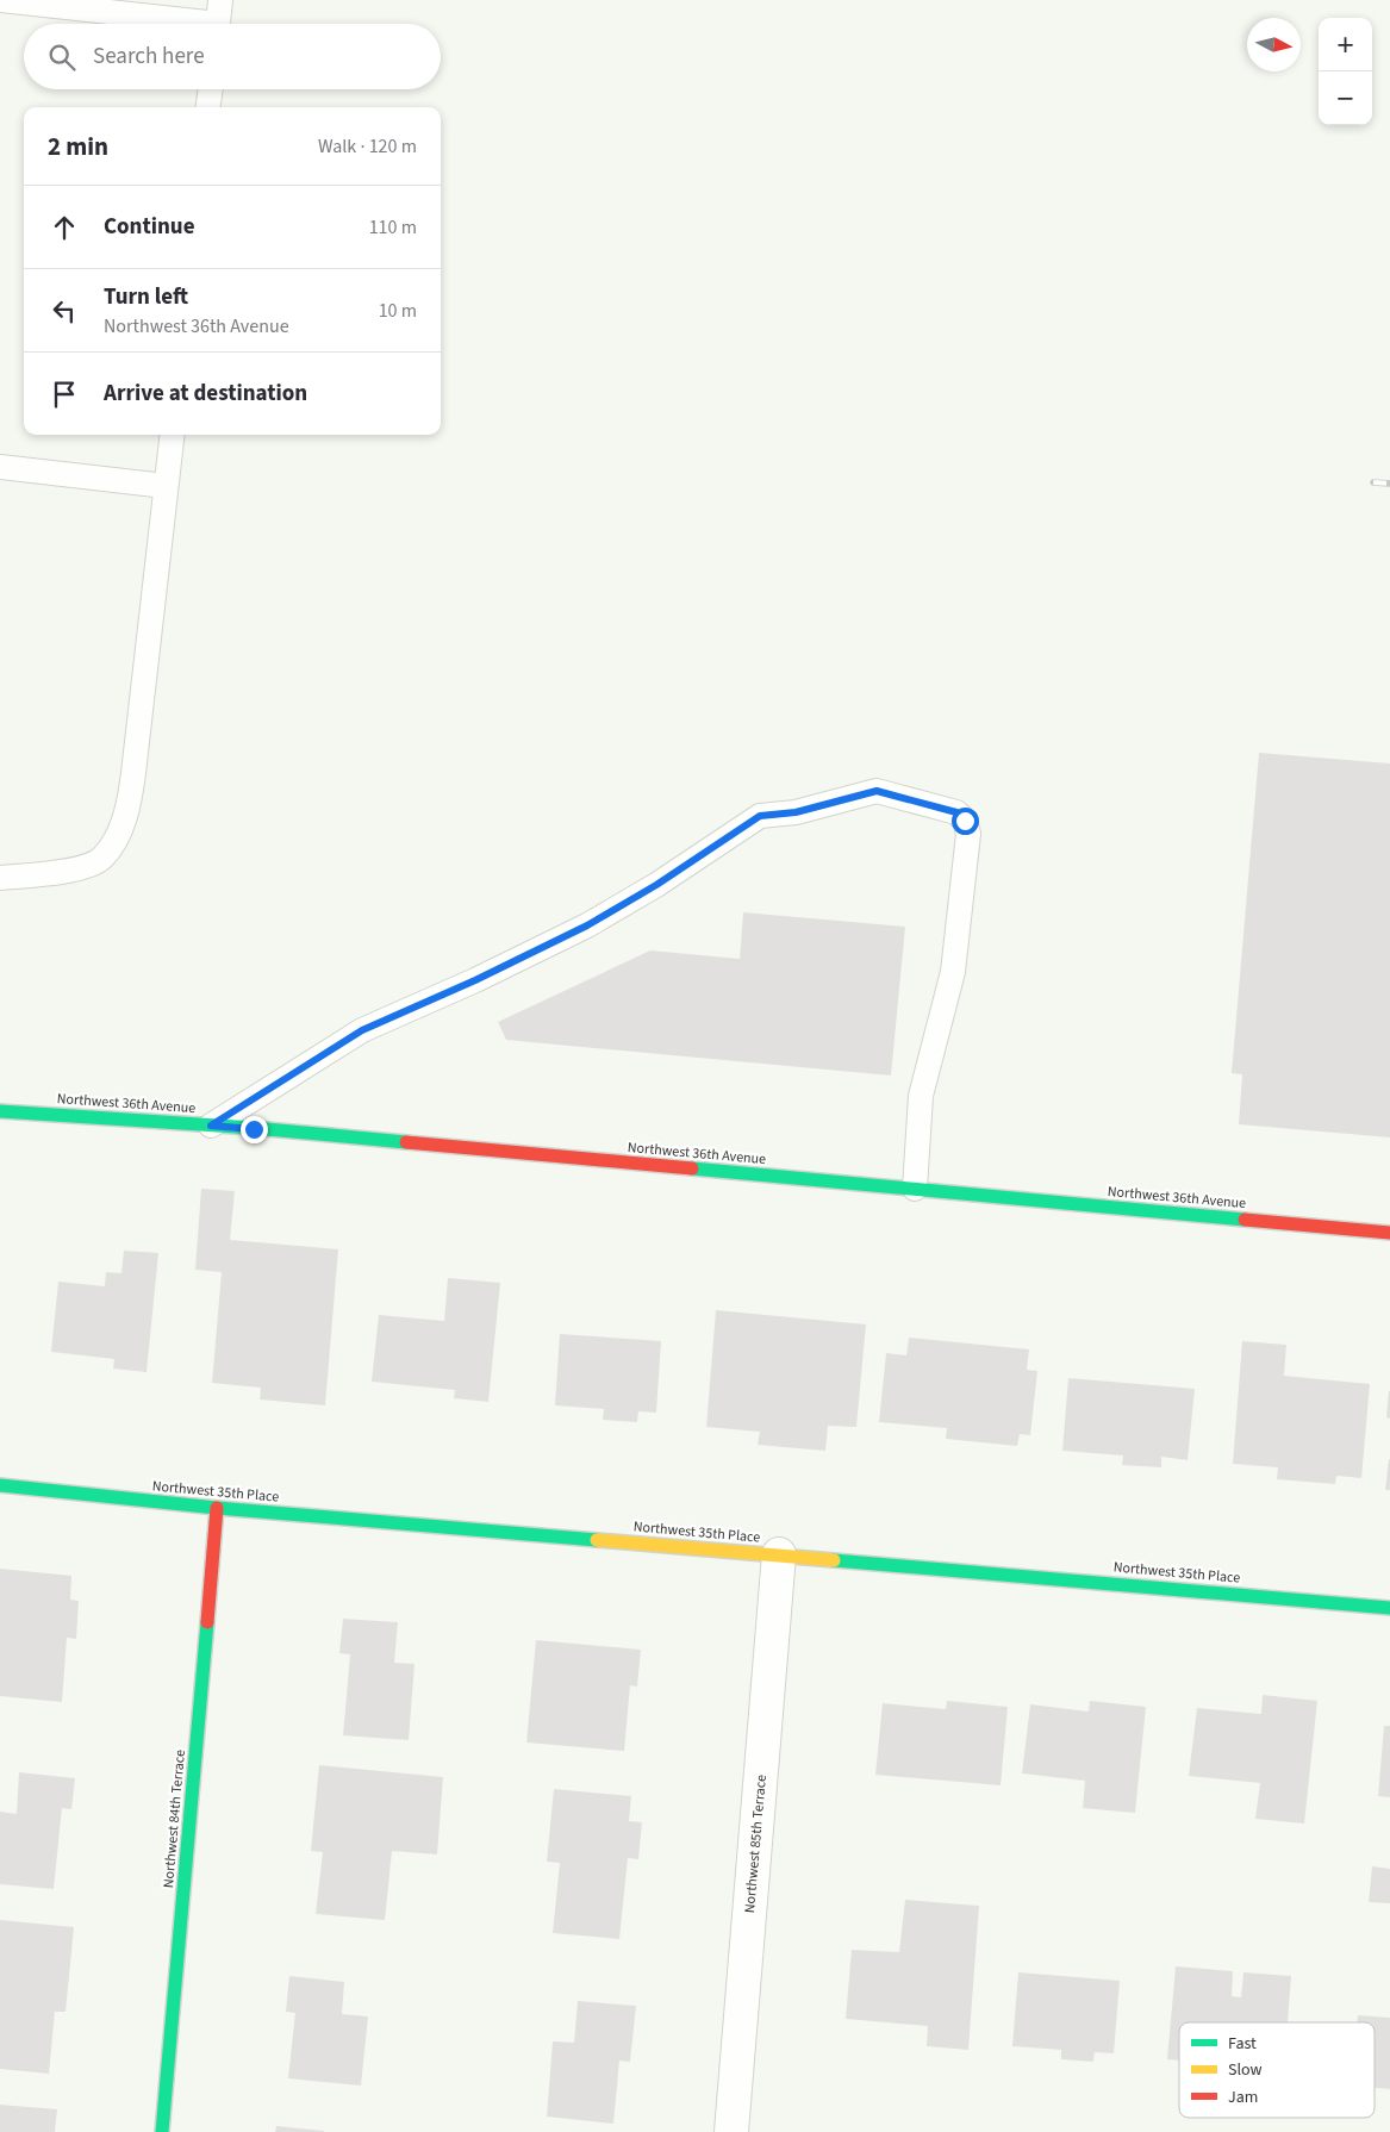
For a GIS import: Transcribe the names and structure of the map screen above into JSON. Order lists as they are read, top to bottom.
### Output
{
  "streets": {
    "street": [
      "Northwest 36th Avenue",
      "Northwest 35th Place",
      "Northwest 84th Terrace",
      "Northwest 85th Terrace"
    ]
  },
  "crossings": [
    ["Northwest 35th Place", "Northwest 84th Terrace"],
    ["Northwest 35th Place", "Northwest 85th Terrace"]
  ],
  "legend": ["Fast", "Slow", "Jam"],
  "north": "right",
  "page": {
    "map_buttons": ["+", "−"],
    "search": "Search here",
    "heading": ["2 min", "Walk · 120 m"],
    "list": [
      ["Continue", "110 m"],
      ["Turn left", "Northwest 36th Avenue", "10 m"],
      "Arrive at destination"
    ]
  }
}
